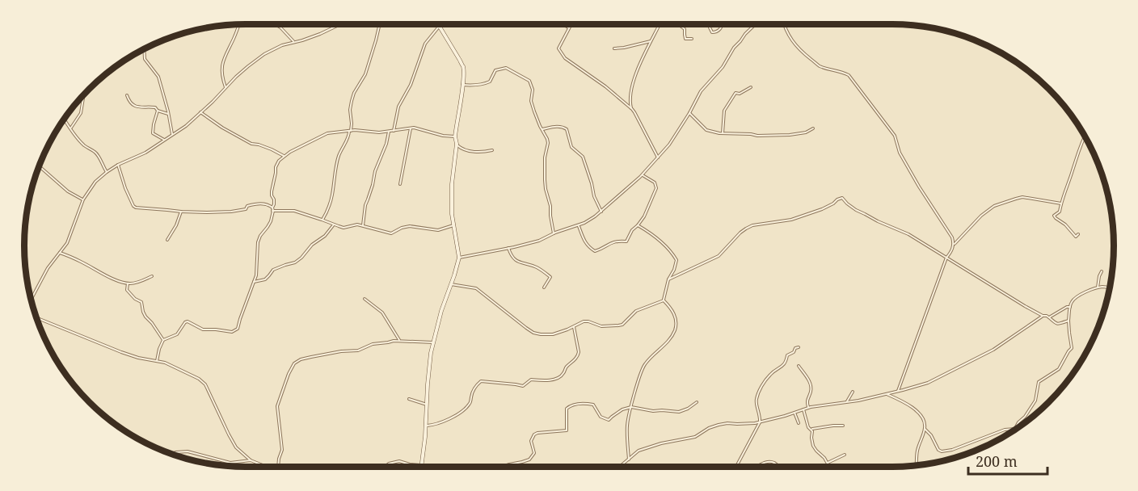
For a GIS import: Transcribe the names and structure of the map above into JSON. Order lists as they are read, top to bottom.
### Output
{
  "scale_bar": "200 m"
}
